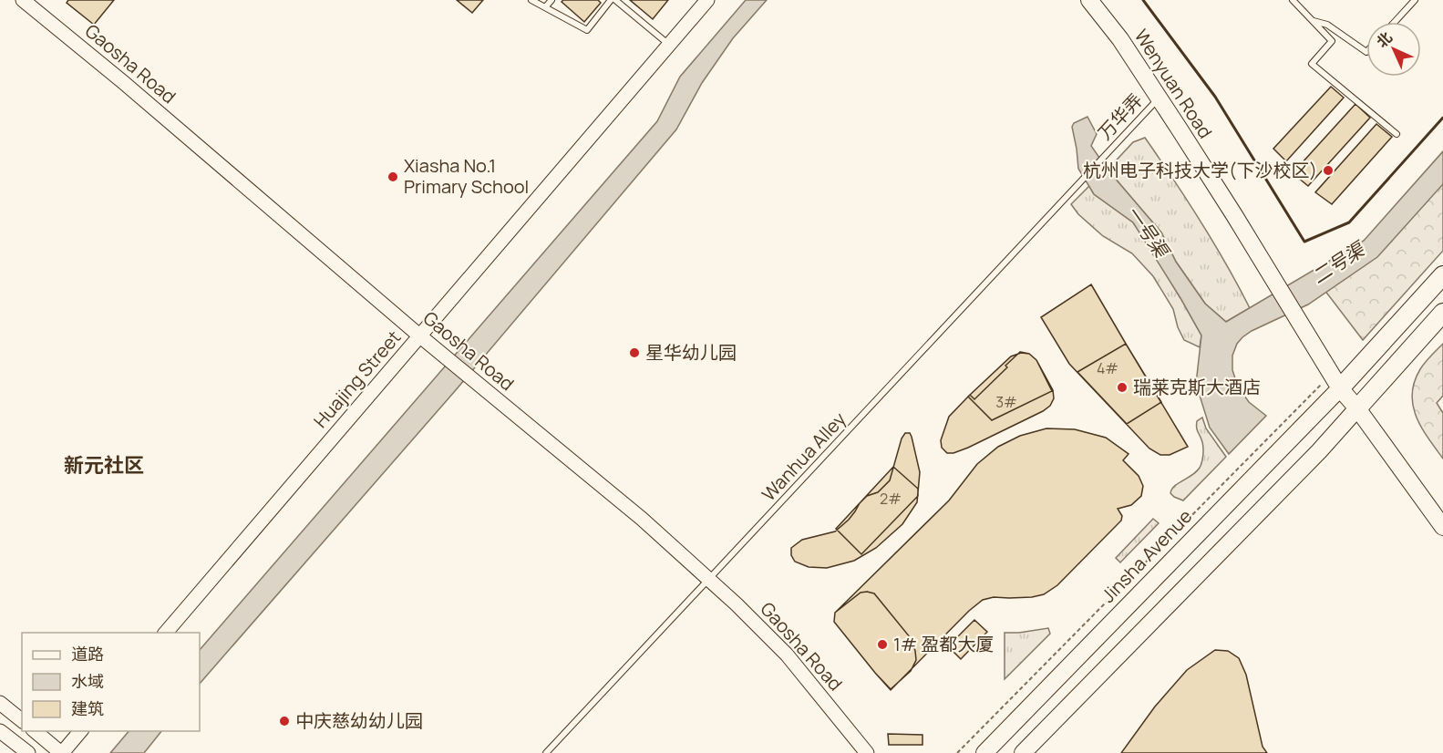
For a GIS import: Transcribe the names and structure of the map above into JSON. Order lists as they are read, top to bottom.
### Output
{
  "streets": {
    "main road": ["Wenyuan Road", "Jinsha Avenue"],
    "street": ["Gaosha Road", "Huajing Street"],
    "lane": ["万华弄", "Wanhua Alley"]
  },
  "crossings": [
    ["Gaosha Road", "Huajing Street"],
    ["Gaosha Road", "Wanhua Alley"],
    ["Wenyuan Road", "万华弄"],
    ["Wenyuan Road", "Jinsha Avenue"],
    ["万华弄", "Wanhua Alley"]
  ],
  "districts": ["新元社区"],
  "water": ["一号渠", "二号渠"],
  "places": [
    "杭州电子科技大学(下沙校区)",
    "Xiasha No.1 Primary School",
    "星华幼儿园",
    "瑞莱克斯大酒店",
    "1# 盈都大厦",
    "中庆慈幼幼儿园"
  ],
  "house_numbers": ["4#", "3#", "2#"],
  "legend": ["道路", "水域", "建筑"],
  "north": "top left"
}
